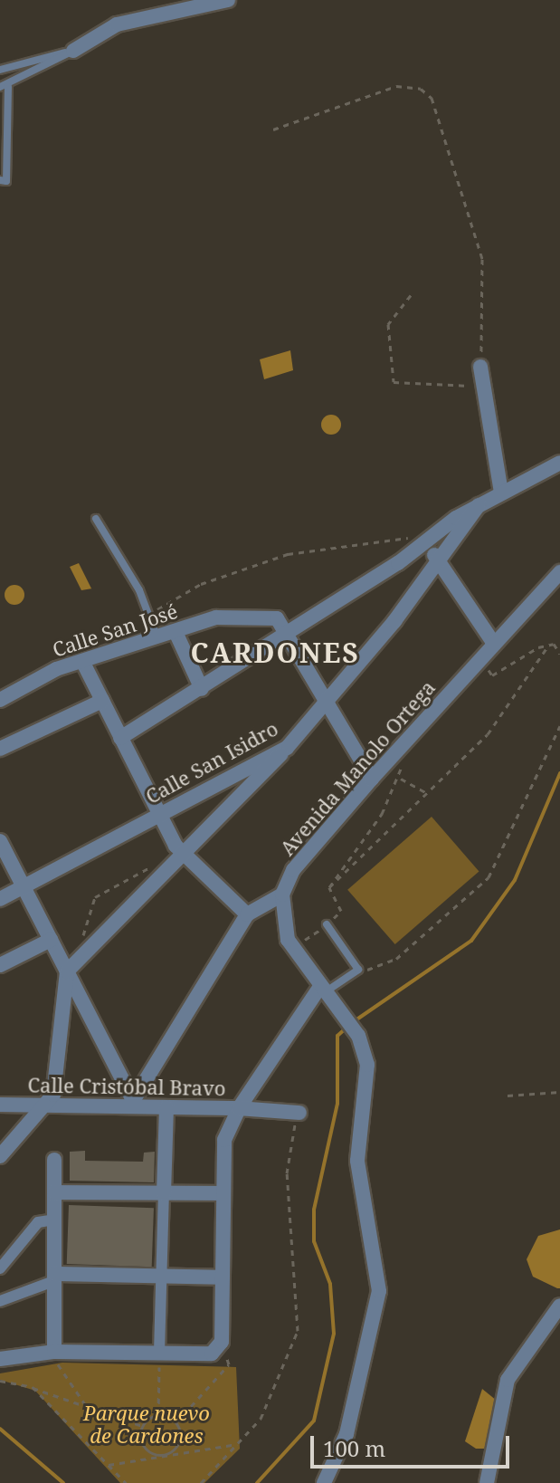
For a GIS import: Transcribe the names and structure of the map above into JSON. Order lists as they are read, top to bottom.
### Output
{
  "streets": {
    "street": [
      "Calle San José",
      "Calle San Isidro",
      "Avenida Manolo Ortega",
      "Calle Cristóbal Bravo"
    ]
  },
  "districts": ["CARDONES"],
  "parks": ["Parque nuevo de Cardones"],
  "scale_bar": "100 m"
}
